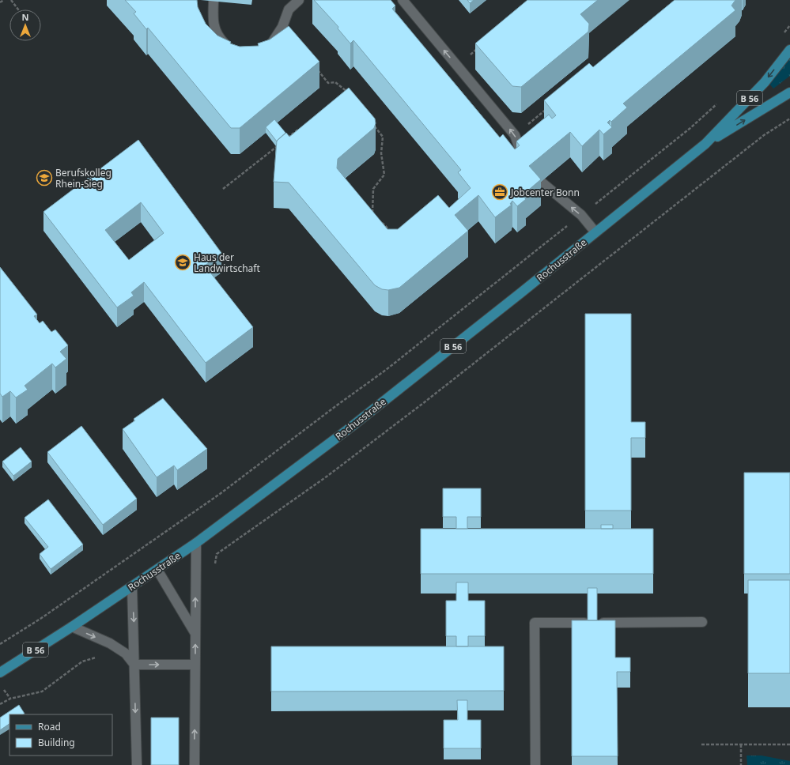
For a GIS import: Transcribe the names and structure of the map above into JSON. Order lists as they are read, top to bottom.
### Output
{
  "streets": {
    "main road": ["B 56", "Rochusstraße"]
  },
  "places": {
    "school or university": ["Berufskolleg Rhein-Sieg", "Haus der Landwirtschaft"],
    "office": ["Jobcenter Bonn"]
  },
  "legend": ["Road", "Building"],
  "north": "top"
}
